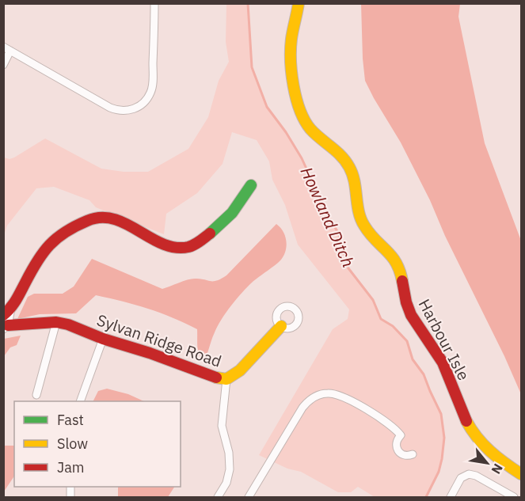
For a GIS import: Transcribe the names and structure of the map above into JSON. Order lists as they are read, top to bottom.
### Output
{
  "streets": {
    "street": ["Harbour Isle", "Sylvan Ridge Road"]
  },
  "water": ["Howland Ditch"],
  "legend": ["Fast", "Slow", "Jam"],
  "north": "bottom right"
}
